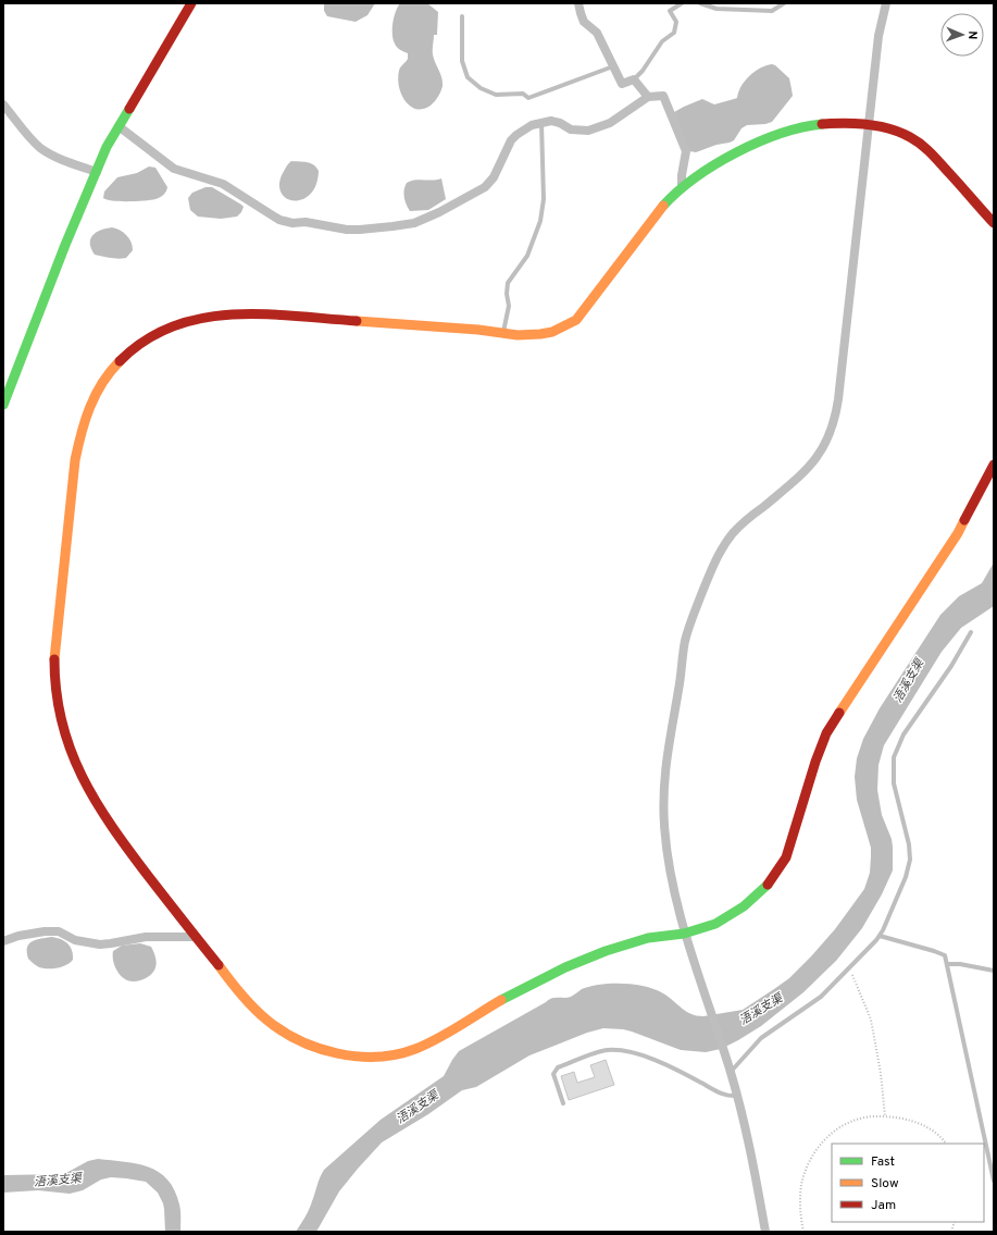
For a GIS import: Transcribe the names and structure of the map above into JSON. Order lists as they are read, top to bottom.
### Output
{
  "water": ["浯溪支渠"],
  "legend": ["Fast", "Slow", "Jam"],
  "north": "right"
}
